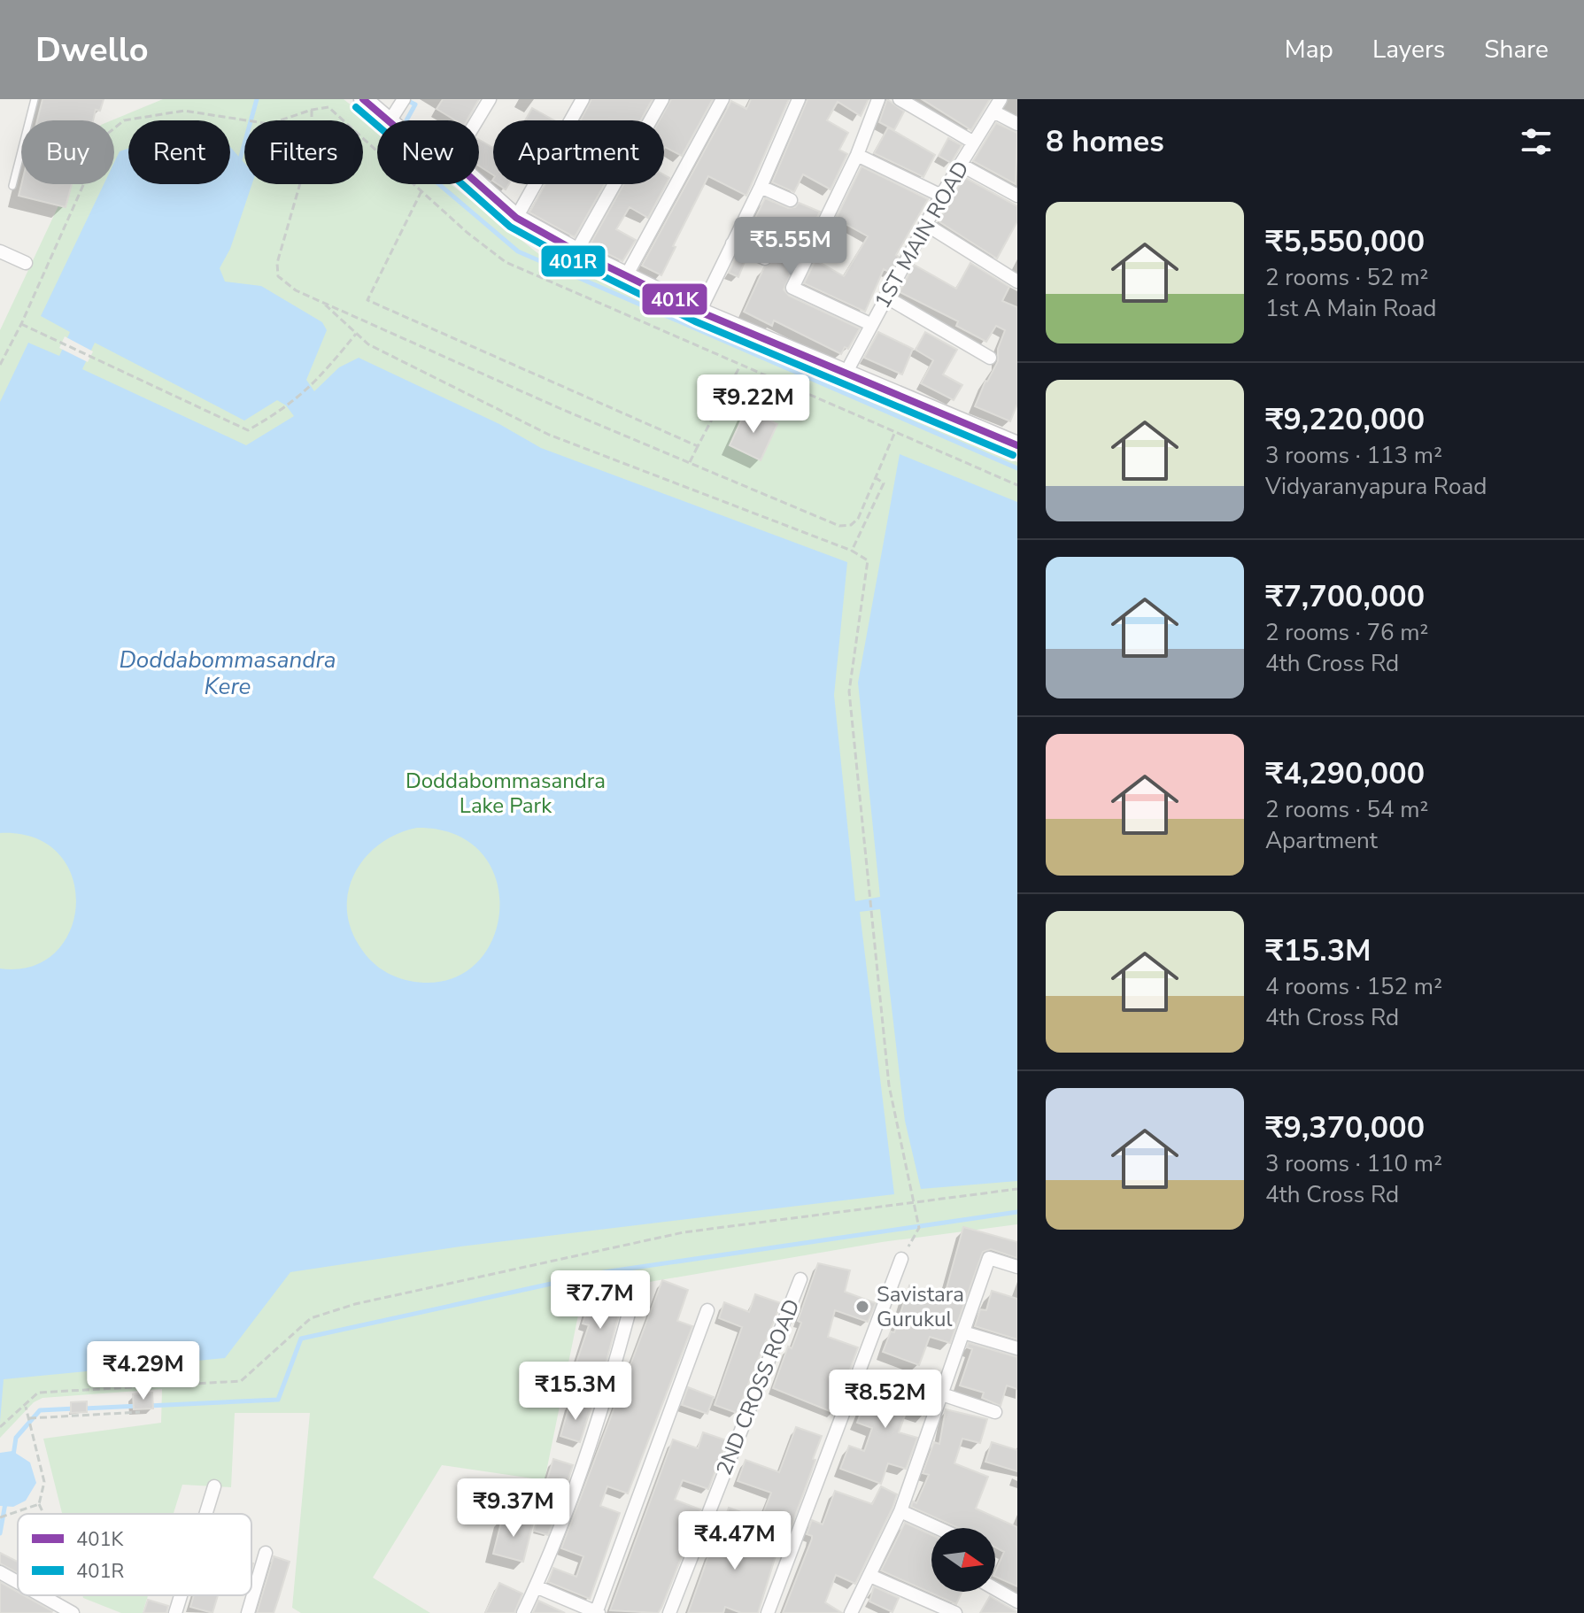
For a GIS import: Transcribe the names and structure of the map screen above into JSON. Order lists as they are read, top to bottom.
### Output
{
  "streets": {
    "street": ["1ST MAIN ROAD", "2ND CROSS ROAD"]
  },
  "water": ["Doddabommasandra Kere"],
  "parks": ["Doddabommasandra Lake Park"],
  "places": ["Savistara Gurukul"],
  "lines": ["transit line 401K", "transit line 401R"],
  "legend": ["401K", "401R"],
  "north": "right",
  "page": {
    "header": "Dwello",
    "nav": ["Map", "Layers", "Share"],
    "heading": "8 homes",
    "chip": [
      "Buy",
      "Rent",
      "Filters",
      "New",
      "Apartment"
    ],
    "list": [
      {
        "name": "₹5,550,000",
        "note": "2 rooms · 52 m² · 1st A Main Road"
      },
      {
        "name": "₹9,220,000",
        "note": "3 rooms · 113 m² · Vidyaranyapura Road"
      },
      {
        "name": "₹7,700,000",
        "note": "2 rooms · 76 m² · 4th Cross Rd"
      },
      {
        "name": "₹4,290,000",
        "note": "2 rooms · 54 m² · Apartment"
      },
      {
        "name": "₹15.3M",
        "note": "4 rooms · 152 m² · 4th Cross Rd"
      },
      {
        "name": "₹9,370,000",
        "note": "3 rooms · 110 m² · 4th Cross Rd"
      }
    ],
    "price": [
      "₹5.55M",
      "₹9.22M",
      "₹7.7M",
      "₹4.29M",
      "₹15.3M",
      "₹8.52M",
      "₹9.37M",
      "₹4.47M"
    ]
  }
}
